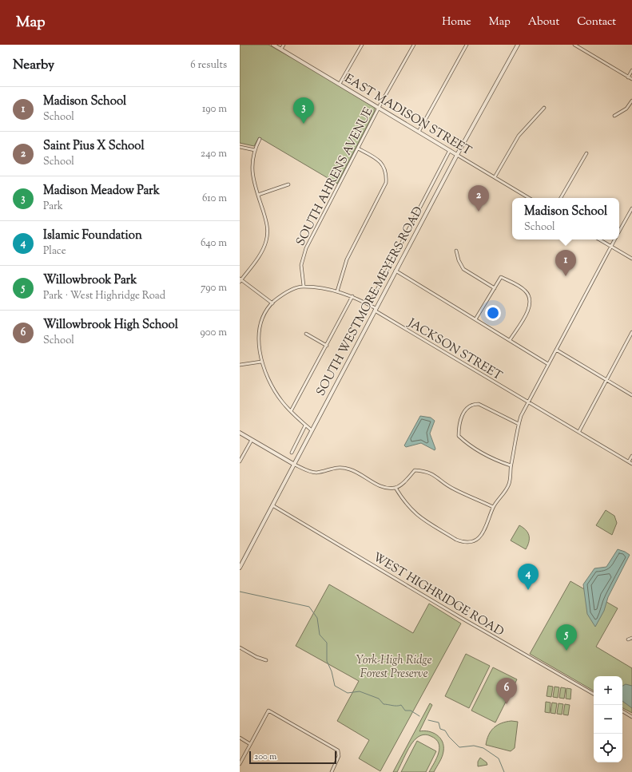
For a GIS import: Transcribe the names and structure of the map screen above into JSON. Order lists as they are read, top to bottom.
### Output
{
  "streets": {
    "street": [
      "EAST MADISON STREET",
      "SOUTH AHRENS AVENUE",
      "SOUTH WESTMORE MEYERS ROAD",
      "JACKSON STREET",
      "WEST HIGHRIDGE ROAD"
    ]
  },
  "crossings": [
    ["EAST MADISON STREET", "SOUTH AHRENS AVENUE"],
    ["EAST MADISON STREET", "SOUTH WESTMORE MEYERS ROAD"],
    ["SOUTH AHRENS AVENUE", "JACKSON STREET"],
    ["SOUTH WESTMORE MEYERS ROAD", "JACKSON STREET"],
    ["SOUTH WESTMORE MEYERS ROAD", "WEST HIGHRIDGE ROAD"]
  ],
  "parks": ["York-High Ridge Forest Preserve"],
  "scale_bar": "200 m",
  "page": {
    "header": "Map",
    "nav": [
      "Home",
      "Map",
      "About",
      "Contact"
    ],
    "heading": ["Nearby", "6 results"],
    "list": [
      {
        "mark": "1",
        "name": "Madison School",
        "note": "School",
        "value": "190 m"
      },
      {
        "mark": "2",
        "name": "Saint Pius X School",
        "note": "School",
        "value": "240 m"
      },
      {
        "mark": "3",
        "name": "Madison Meadow Park",
        "note": "Park",
        "value": "610 m"
      },
      {
        "mark": "4",
        "name": "Islamic Foundation",
        "note": "Place",
        "value": "640 m"
      },
      {
        "mark": "5",
        "name": "Willowbrook Park",
        "note": "Park · West Highridge Road",
        "value": "790 m"
      },
      {
        "mark": "6",
        "name": "Willowbrook High School",
        "note": "School",
        "value": "900 m"
      }
    ],
    "pins": [
      "3",
      "2",
      "1",
      "4",
      "5",
      "6"
    ],
    "popup": ["Madison School", "School"],
    "map_buttons": ["+", "−"],
    "scale": "200 m"
  }
}
